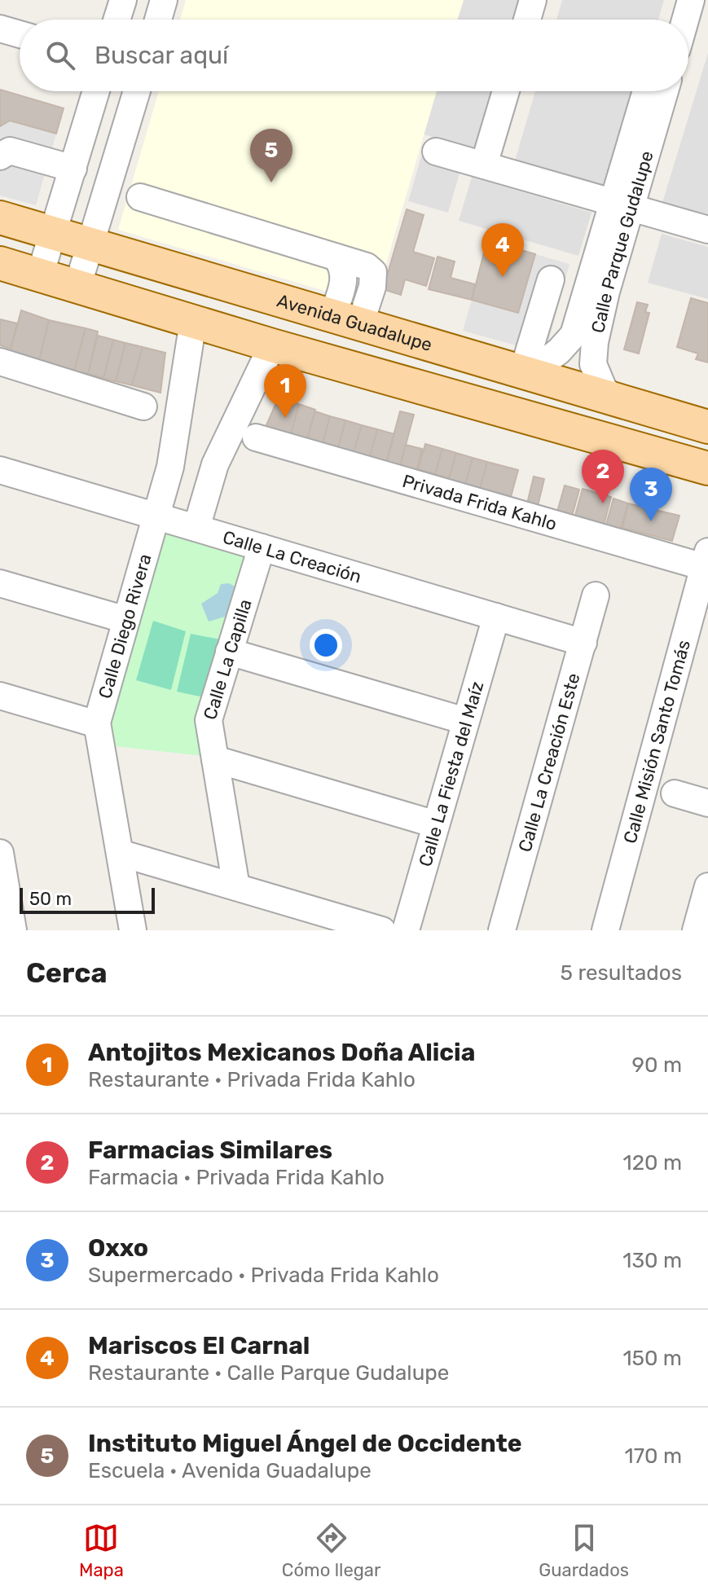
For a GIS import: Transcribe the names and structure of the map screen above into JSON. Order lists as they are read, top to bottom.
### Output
{
  "streets": {
    "main road": ["Avenida Guadalupe"],
    "street": [
      "Calle Parque Gudalupe",
      "Privada Frida Kahlo",
      "Calle La Creación",
      "Calle Diego Rivera",
      "Calle La Capilla",
      "Calle Misión Santo Tomás",
      "Calle La Creación Este",
      "Calle La Fiesta del Maíz"
    ]
  },
  "crossings": [
    ["Calle Parque Gudalupe", "Avenida Guadalupe"],
    ["Privada Frida Kahlo", "Calle Misión Santo Tomás"],
    ["Calle La Creación", "Calle Diego Rivera"],
    ["Calle La Creación", "Calle La Capilla"],
    ["Calle La Creación", "Calle La Creación Este"],
    ["Calle La Creación", "Calle La Fiesta del Maíz"]
  ],
  "scale_bar": "50 m",
  "page": {
    "search": "Buscar aquí",
    "pins": [
      "5",
      "4",
      "1",
      "2",
      "3"
    ],
    "scale": "50 m",
    "heading": ["Cerca", "5 resultados"],
    "list": [
      {
        "mark": "1",
        "name": "Antojitos Mexicanos Doña Alicia",
        "note": "Restaurante · Privada Frida Kahlo",
        "value": "90 m"
      },
      {
        "mark": "2",
        "name": "Farmacias Similares",
        "note": "Farmacia · Privada Frida Kahlo",
        "value": "120 m"
      },
      {
        "mark": "3",
        "name": "Oxxo",
        "note": "Supermercado · Privada Frida Kahlo",
        "value": "130 m"
      },
      {
        "mark": "4",
        "name": "Mariscos El Carnal",
        "note": "Restaurante · Calle Parque Gudalupe",
        "value": "150 m"
      },
      {
        "mark": "5",
        "name": "Instituto Miguel Ángel de Occidente",
        "note": "Escuela · Avenida Guadalupe",
        "value": "170 m"
      }
    ],
    "nav": ["Mapa", "Cómo llegar", "Guardados"]
  }
}
